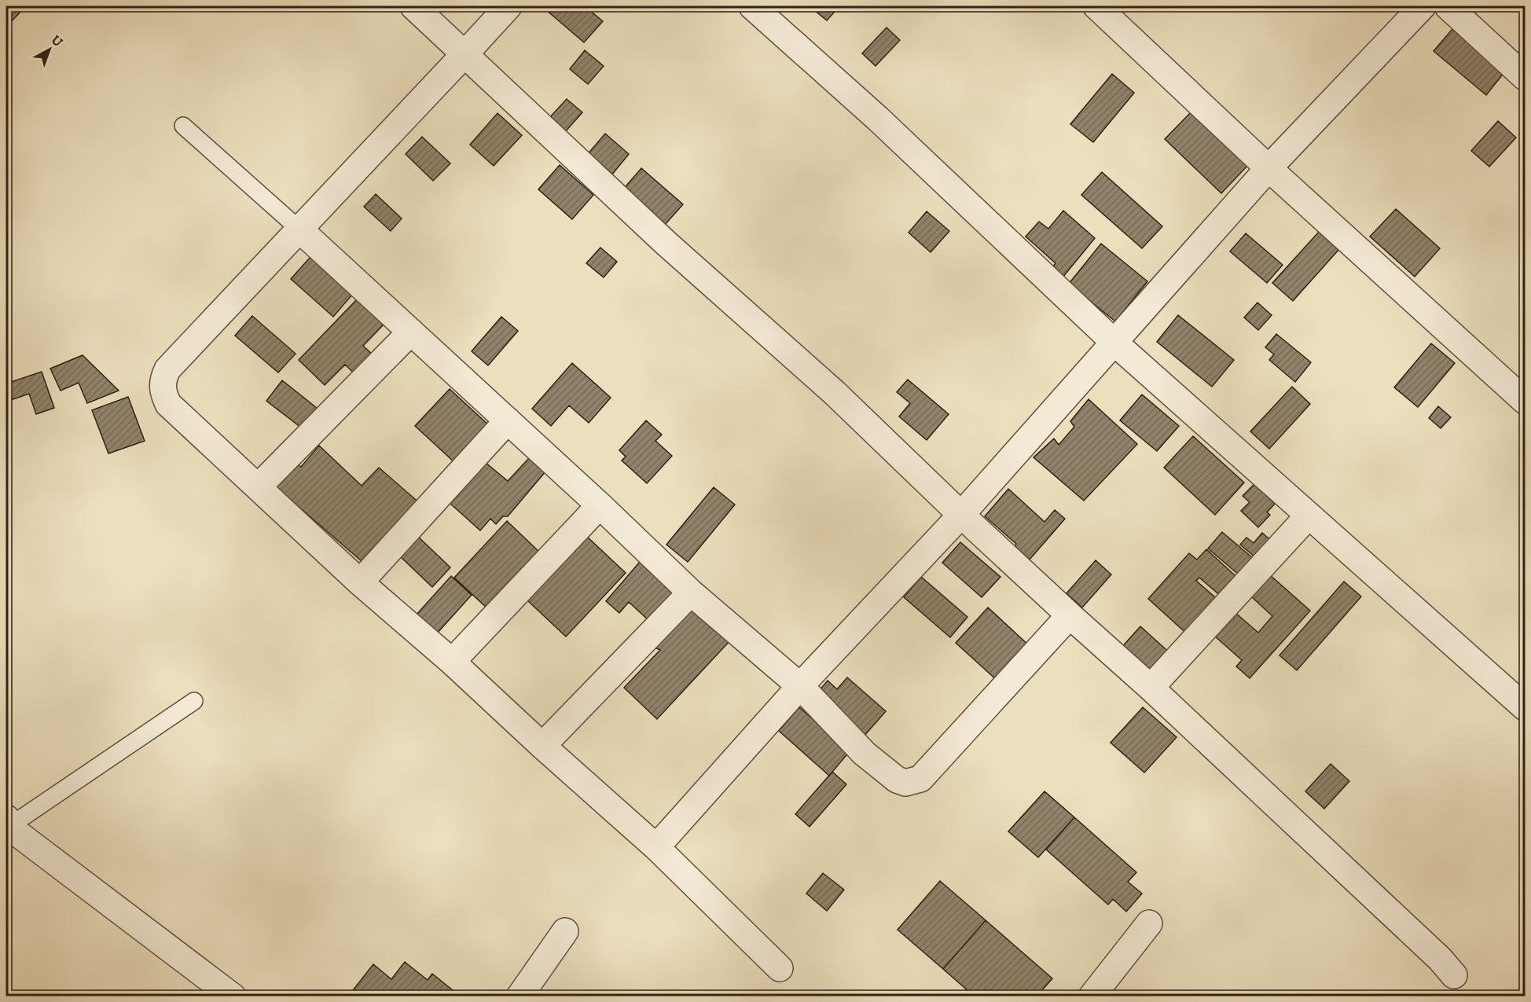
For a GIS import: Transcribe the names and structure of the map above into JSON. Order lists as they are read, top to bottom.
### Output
{
  "north": "top right"
}
